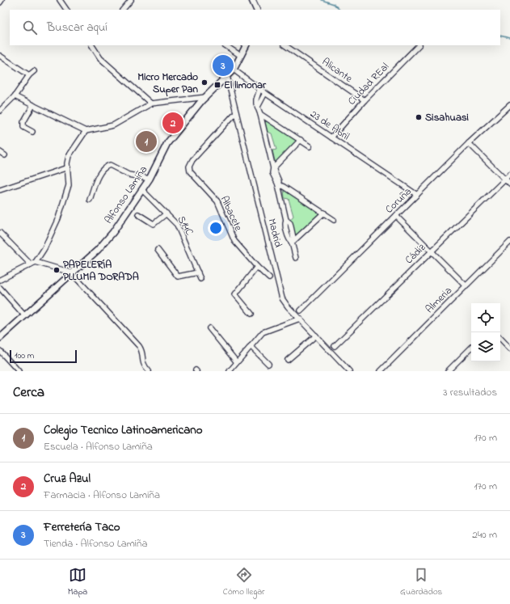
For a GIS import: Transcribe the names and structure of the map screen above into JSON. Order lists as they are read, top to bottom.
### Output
{
  "streets": {
    "street": [
      "Alicante",
      "Ciudad REal",
      "23 de Abril",
      "Alfonso Lamiña",
      "Coruña",
      "Albacete",
      "S14C",
      "Madrid",
      "Cádiz",
      "Almeria"
    ]
  },
  "crossings": [
    ["Alicante", "Ciudad REal"],
    ["Ciudad REal", "23 de Abril"],
    ["23 de Abril", "Alfonso Lamiña"],
    ["23 de Abril", "Coruña"],
    ["Alfonso Lamiña", "S14C"],
    ["Alfonso Lamiña", "Madrid"],
    ["Albacete", "Madrid"]
  ],
  "places": {
    "other": ["Micro Mercado Super Pan", "Sisahuasi", "PAPELERÍA PLLUMA DORADA"],
    "transit": ["El limonar"]
  },
  "scale_bar": "100 m",
  "page": {
    "search": "Buscar aquí",
    "pins": ["3", "2", "1"],
    "scale": "100 m",
    "heading": ["Cerca", "3 resultados"],
    "list": [
      {
        "mark": "1",
        "name": "Colegio Tecnico Latinoamericano",
        "note": "Escuela · Alfonso Lamiña",
        "value": "170 m"
      },
      {
        "mark": "2",
        "name": "Cruz Azul",
        "note": "Farmacia · Alfonso Lamiña",
        "value": "170 m"
      },
      {
        "mark": "3",
        "name": "Ferretería Taco",
        "note": "Tienda · Alfonso Lamiña",
        "value": "240 m"
      }
    ],
    "nav": ["Mapa", "Cómo llegar", "Guardados"]
  }
}
